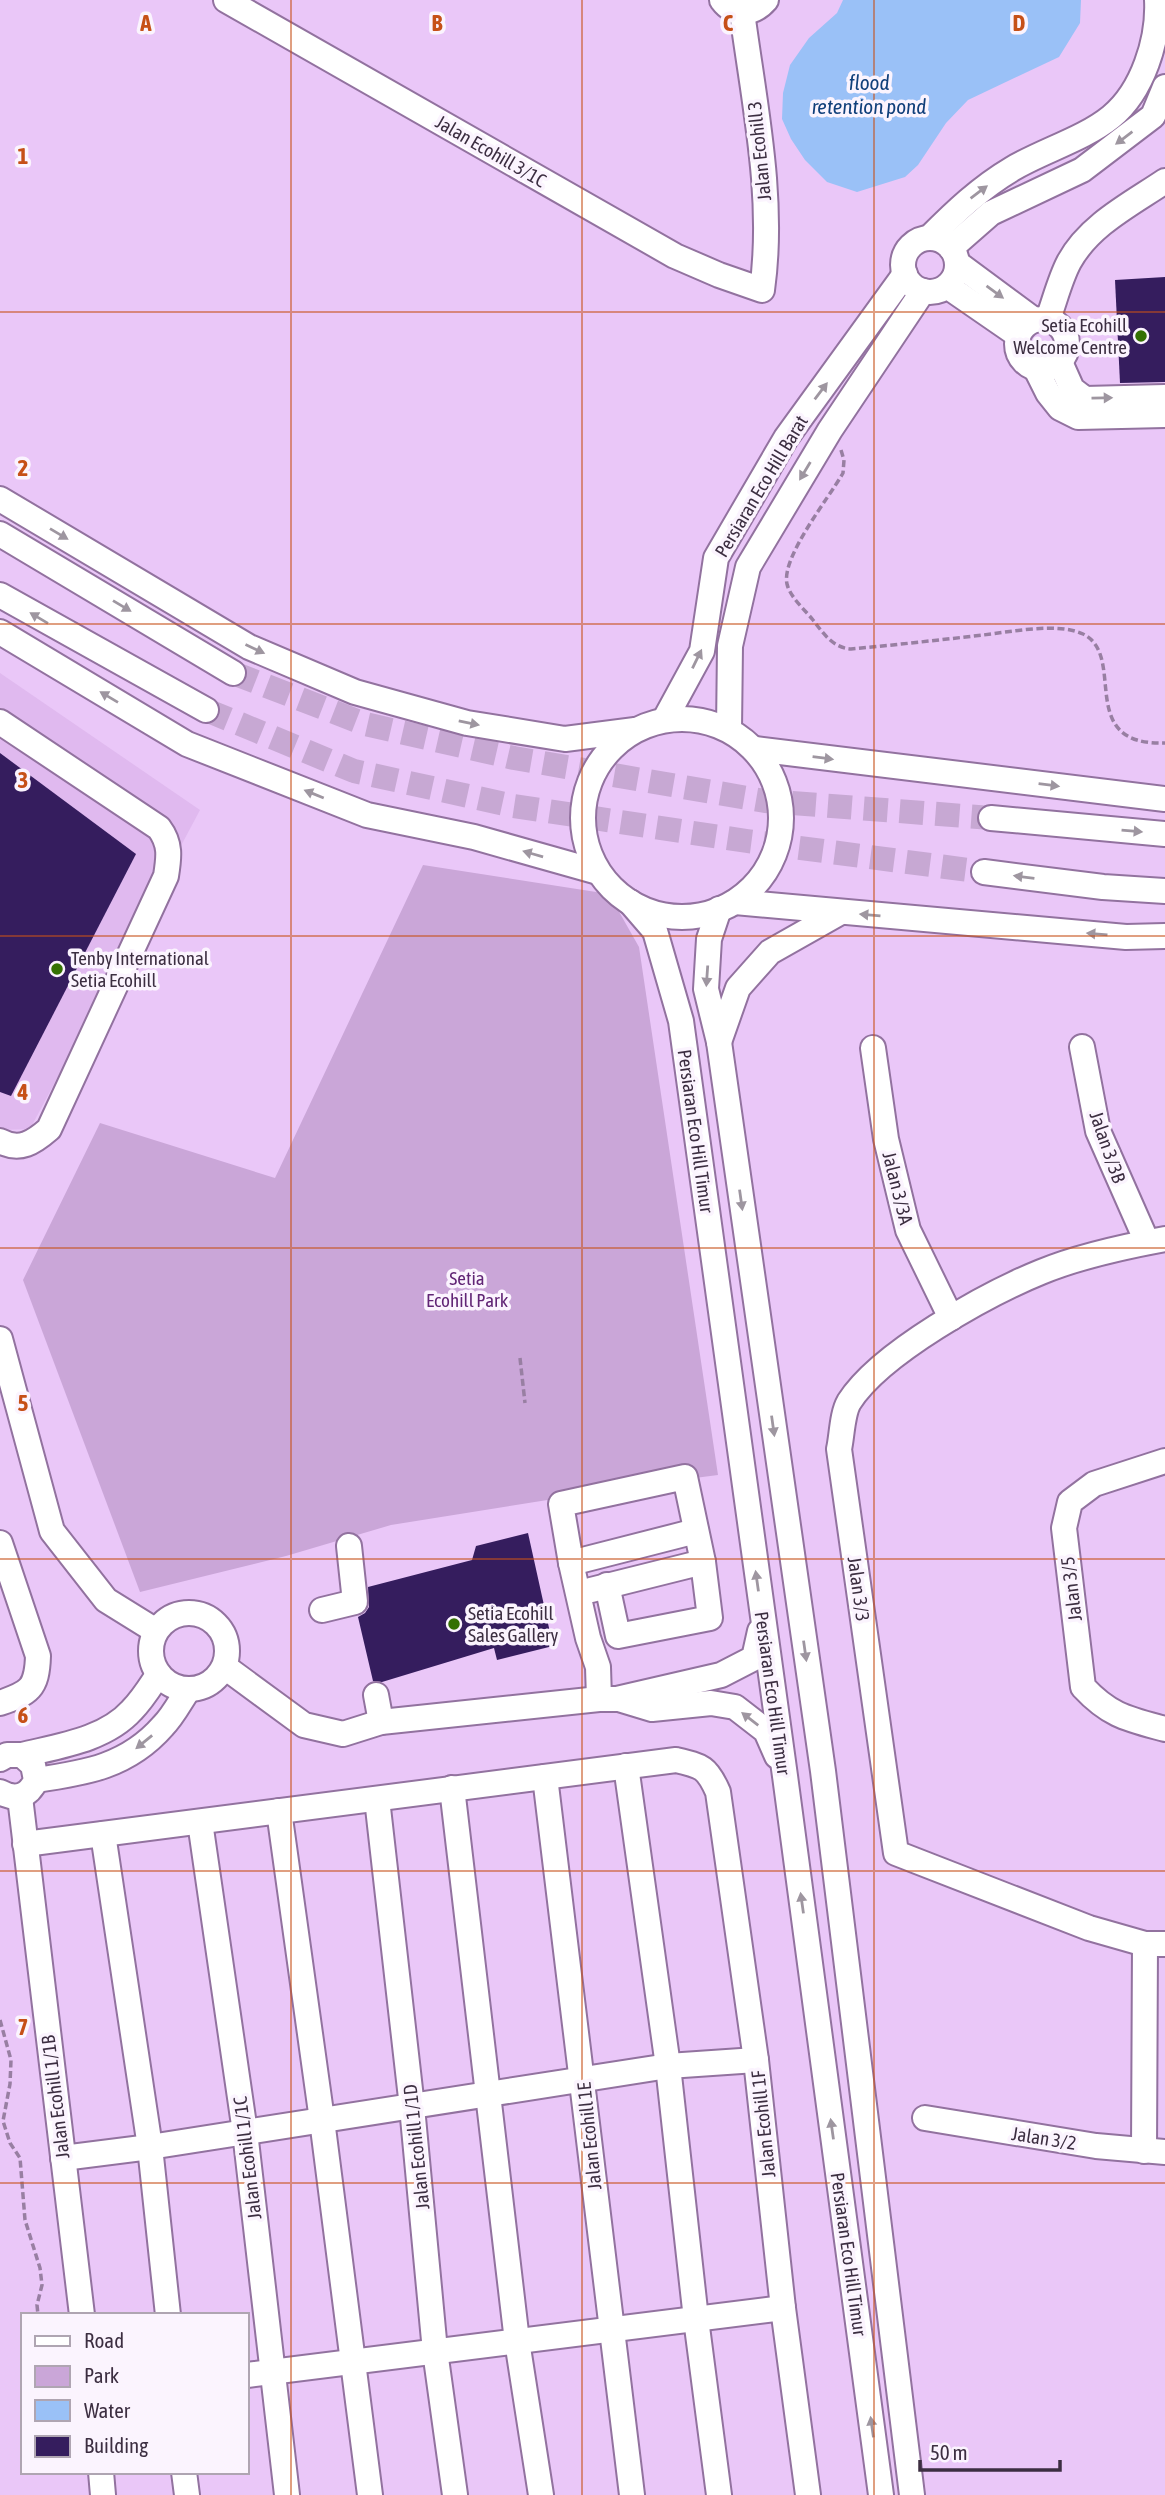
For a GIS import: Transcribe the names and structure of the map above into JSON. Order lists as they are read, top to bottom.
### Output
{
  "streets": {
    "street": [
      "Jalan Ecohill 3/1C",
      "Jalan Ecohill 3",
      "Persiaran Eco Hill Barat",
      "Persiaran Eco Hill Timur",
      "Jalan 3/3B",
      "Jalan 3/3A",
      "Jalan 3/3",
      "Jalan 3/5",
      "Jalan Ecohill 1/1B",
      "Jalan Ecohill 1F",
      "Jalan Ecohill 1E",
      "Jalan 3/2",
      "Jalan Ecohill 1/1D",
      "Jalan Ecohill 1/1C"
    ]
  },
  "crossings": [
    ["Jalan Ecohill 3/1C", "Jalan Ecohill 3"],
    ["Persiaran Eco Hill Barat", "Persiaran Eco Hill Timur"],
    ["Jalan 3/3B", "Jalan 3/3"],
    ["Jalan 3/3A", "Jalan 3/3"]
  ],
  "water": ["flood retention pond"],
  "parks": ["Setia Ecohill Park"],
  "places": ["Setia Ecohill Welcome Centre", "Tenby International Setia Ecohill", "Setia Ecohill Sales Gallery"],
  "legend": [
    "Road",
    "Park",
    "Water",
    "Building"
  ],
  "scale_bar": "50 m",
  "grid": {
    "columns": [
      "A",
      "B",
      "C",
      "D"
    ],
    "rows": [
      "1",
      "2",
      "3",
      "4",
      "5",
      "6",
      "7"
    ]
  }
}
